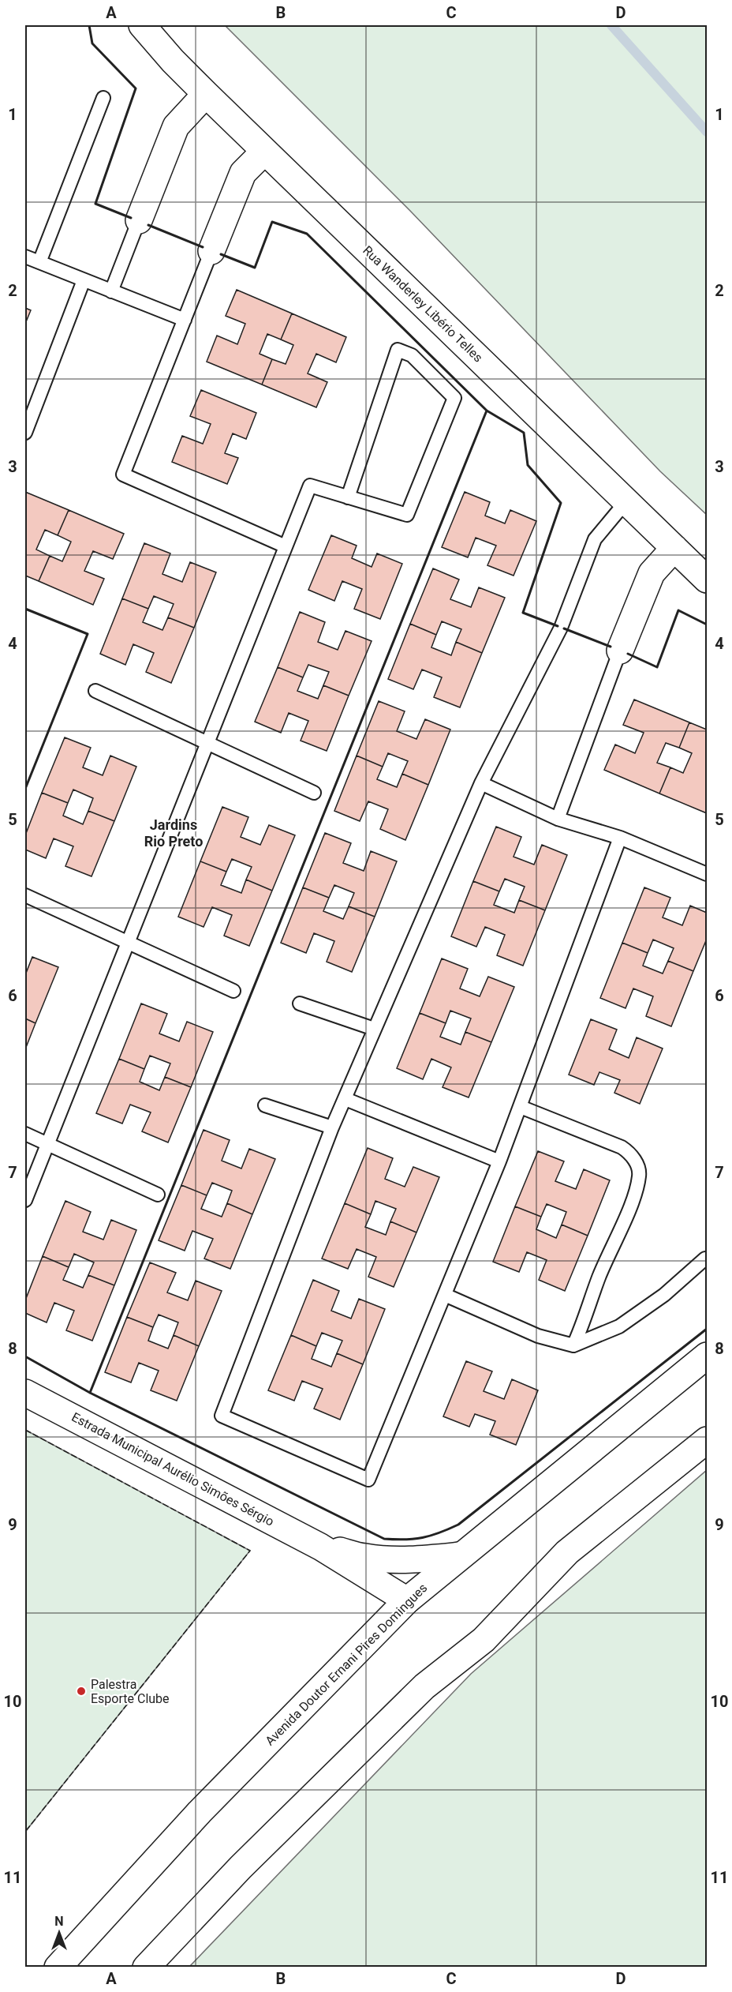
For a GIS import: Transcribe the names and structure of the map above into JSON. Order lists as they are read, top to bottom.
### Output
{
  "streets": {
    "street": ["Rua Wanderley Libério Telles", "Estrada Municipal Aurélio Simões Sérgio", "Avenida Doutor Ernani Pires Domingues"]
  },
  "crossings": [
    ["Estrada Municipal Aurélio Simões Sérgio", "Avenida Doutor Ernani Pires Domingues"]
  ],
  "districts": ["Jardins Rio Preto"],
  "places": ["Palestra Esporte Clube"],
  "north": "top",
  "grid": {
    "columns": [
      "A",
      "B",
      "C",
      "D"
    ],
    "rows": [
      "1",
      "2",
      "3",
      "4",
      "5",
      "6",
      "7",
      "8",
      "9",
      "10",
      "11"
    ]
  }
}
